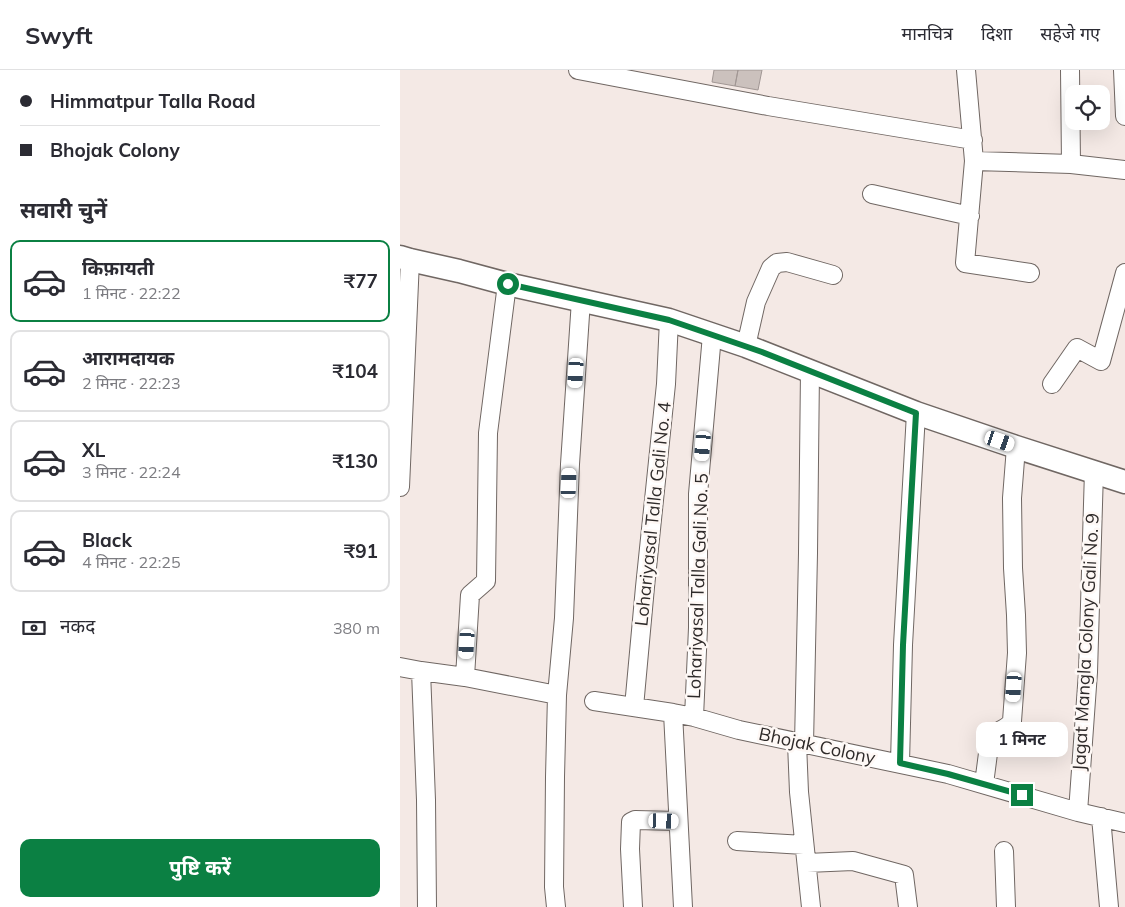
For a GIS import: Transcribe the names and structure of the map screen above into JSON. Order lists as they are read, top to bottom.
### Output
{
  "streets": {
    "street": [
      "Lohariyasal Talla Gali No. 4",
      "Lohariyasal Talla Gali No. 5",
      "Jagat Mangla Colony Gali No. 9",
      "Bhojak Colony"
    ]
  },
  "crossings": [
    ["Lohariyasal Talla Gali No. 4", "Bhojak Colony"],
    ["Lohariyasal Talla Gali No. 5", "Bhojak Colony"],
    ["Jagat Mangla Colony Gali No. 9", "Bhojak Colony"]
  ],
  "page": {
    "header": "Swyft",
    "nav": ["मानचित्र", "दिशा", "सहेजे गए"],
    "banner": ["Himmatpur Talla Road", "Bhojak Colony"],
    "heading": "सवारी चुनें",
    "list": [
      {
        "name": "किफ़ायती",
        "note": "1 मिनट · 22:22",
        "value": "₹77"
      },
      {
        "name": "आरामदायक",
        "note": "2 मिनट · 22:23",
        "value": "₹104"
      },
      {
        "name": "XL",
        "note": "3 मिनट · 22:24",
        "value": "₹130"
      },
      {
        "name": "Black",
        "note": "4 मिनट · 22:25",
        "value": "₹91"
      }
    ],
    "pay": ["नकद", "380 m"],
    "bubble": "1 मिनट",
    "buttons": "पुष्टि करें"
  }
}
